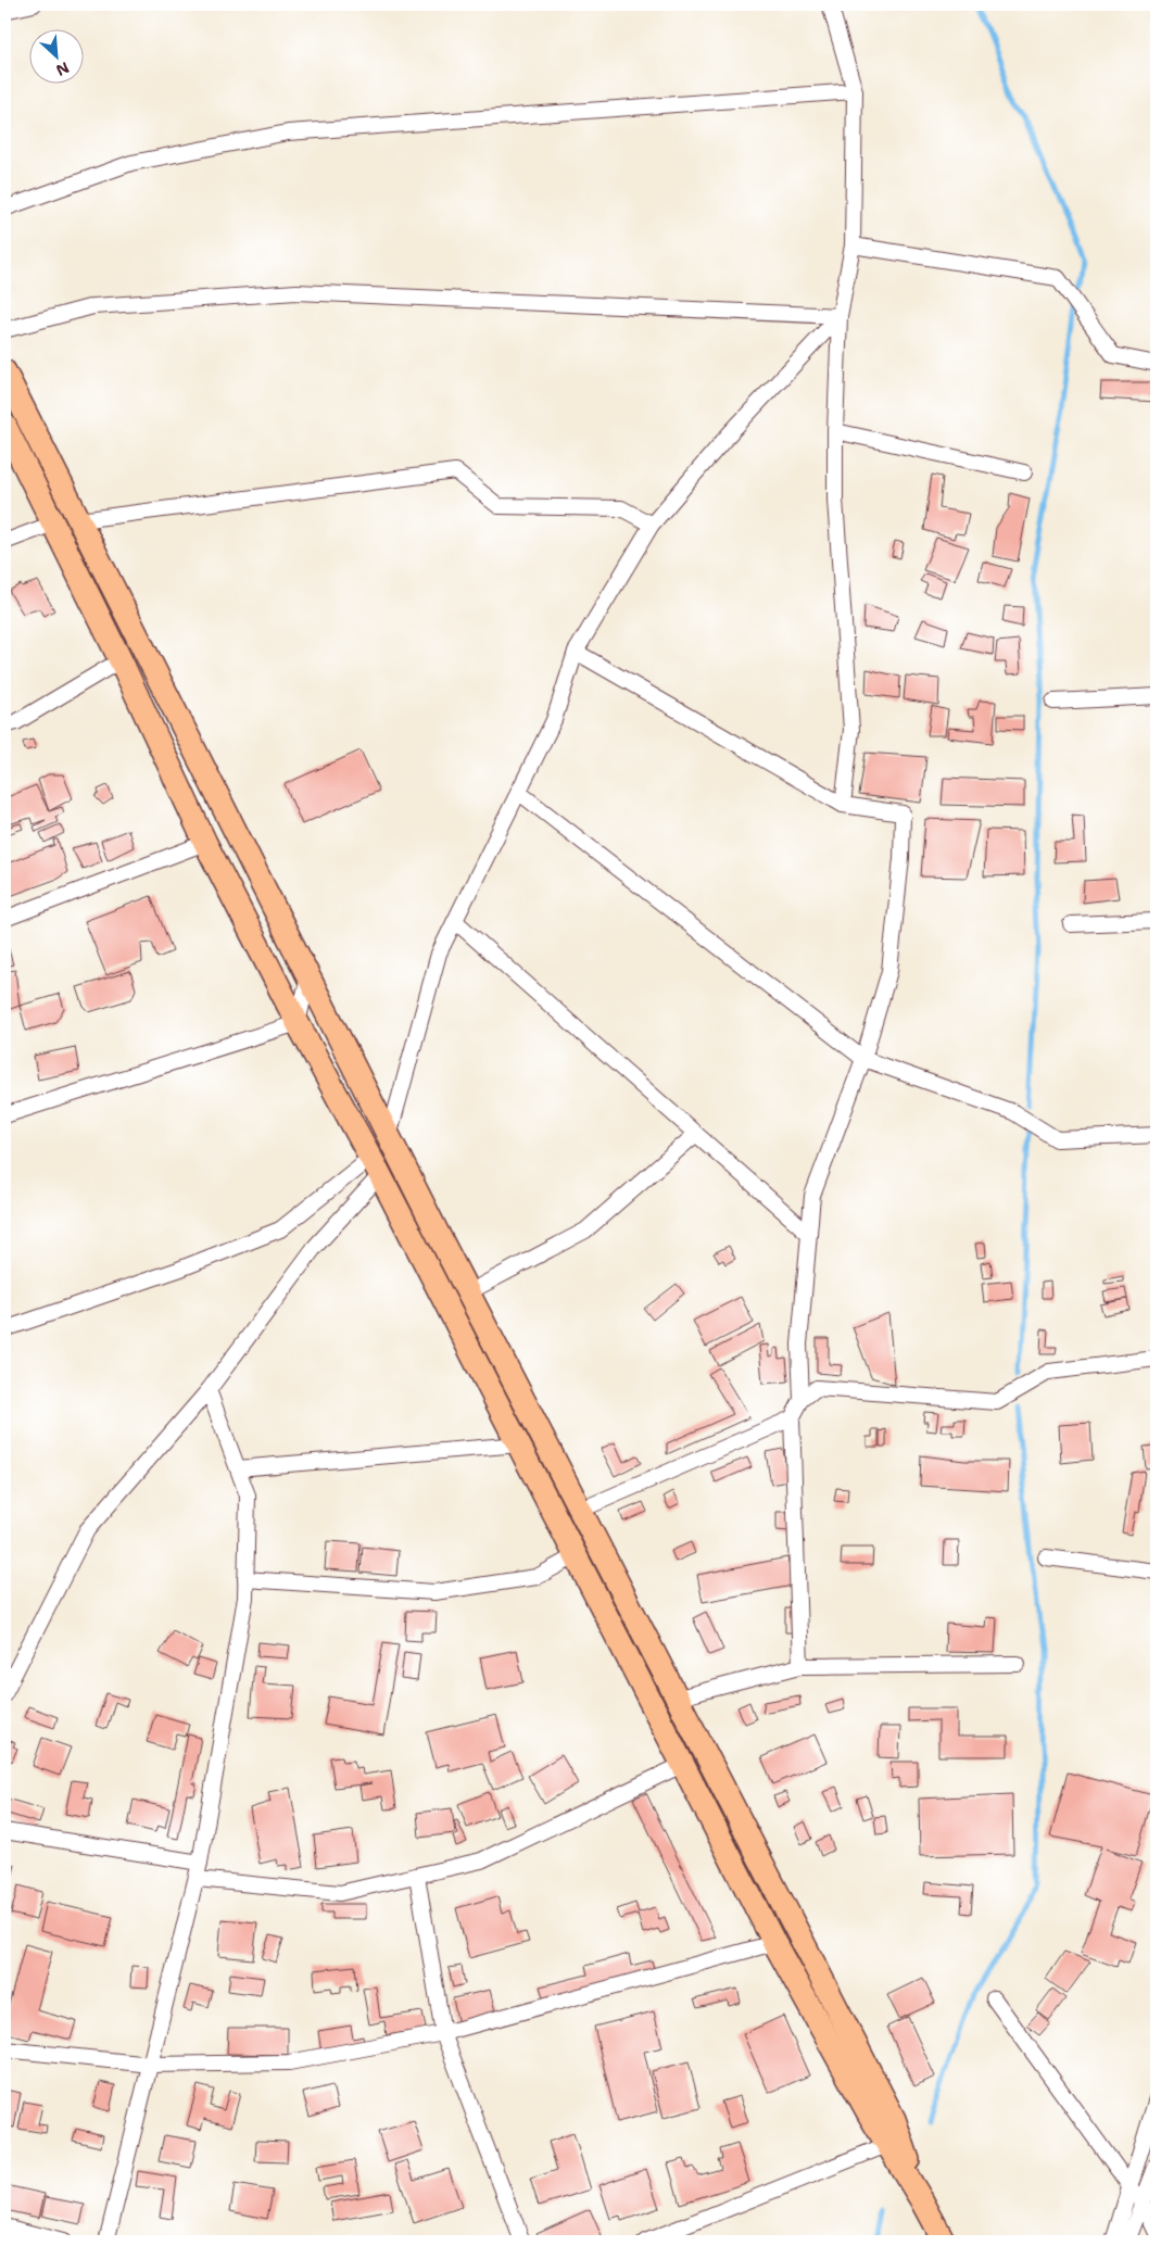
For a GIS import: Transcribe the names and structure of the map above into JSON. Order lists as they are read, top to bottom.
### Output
{
  "north": "bottom right"
}
